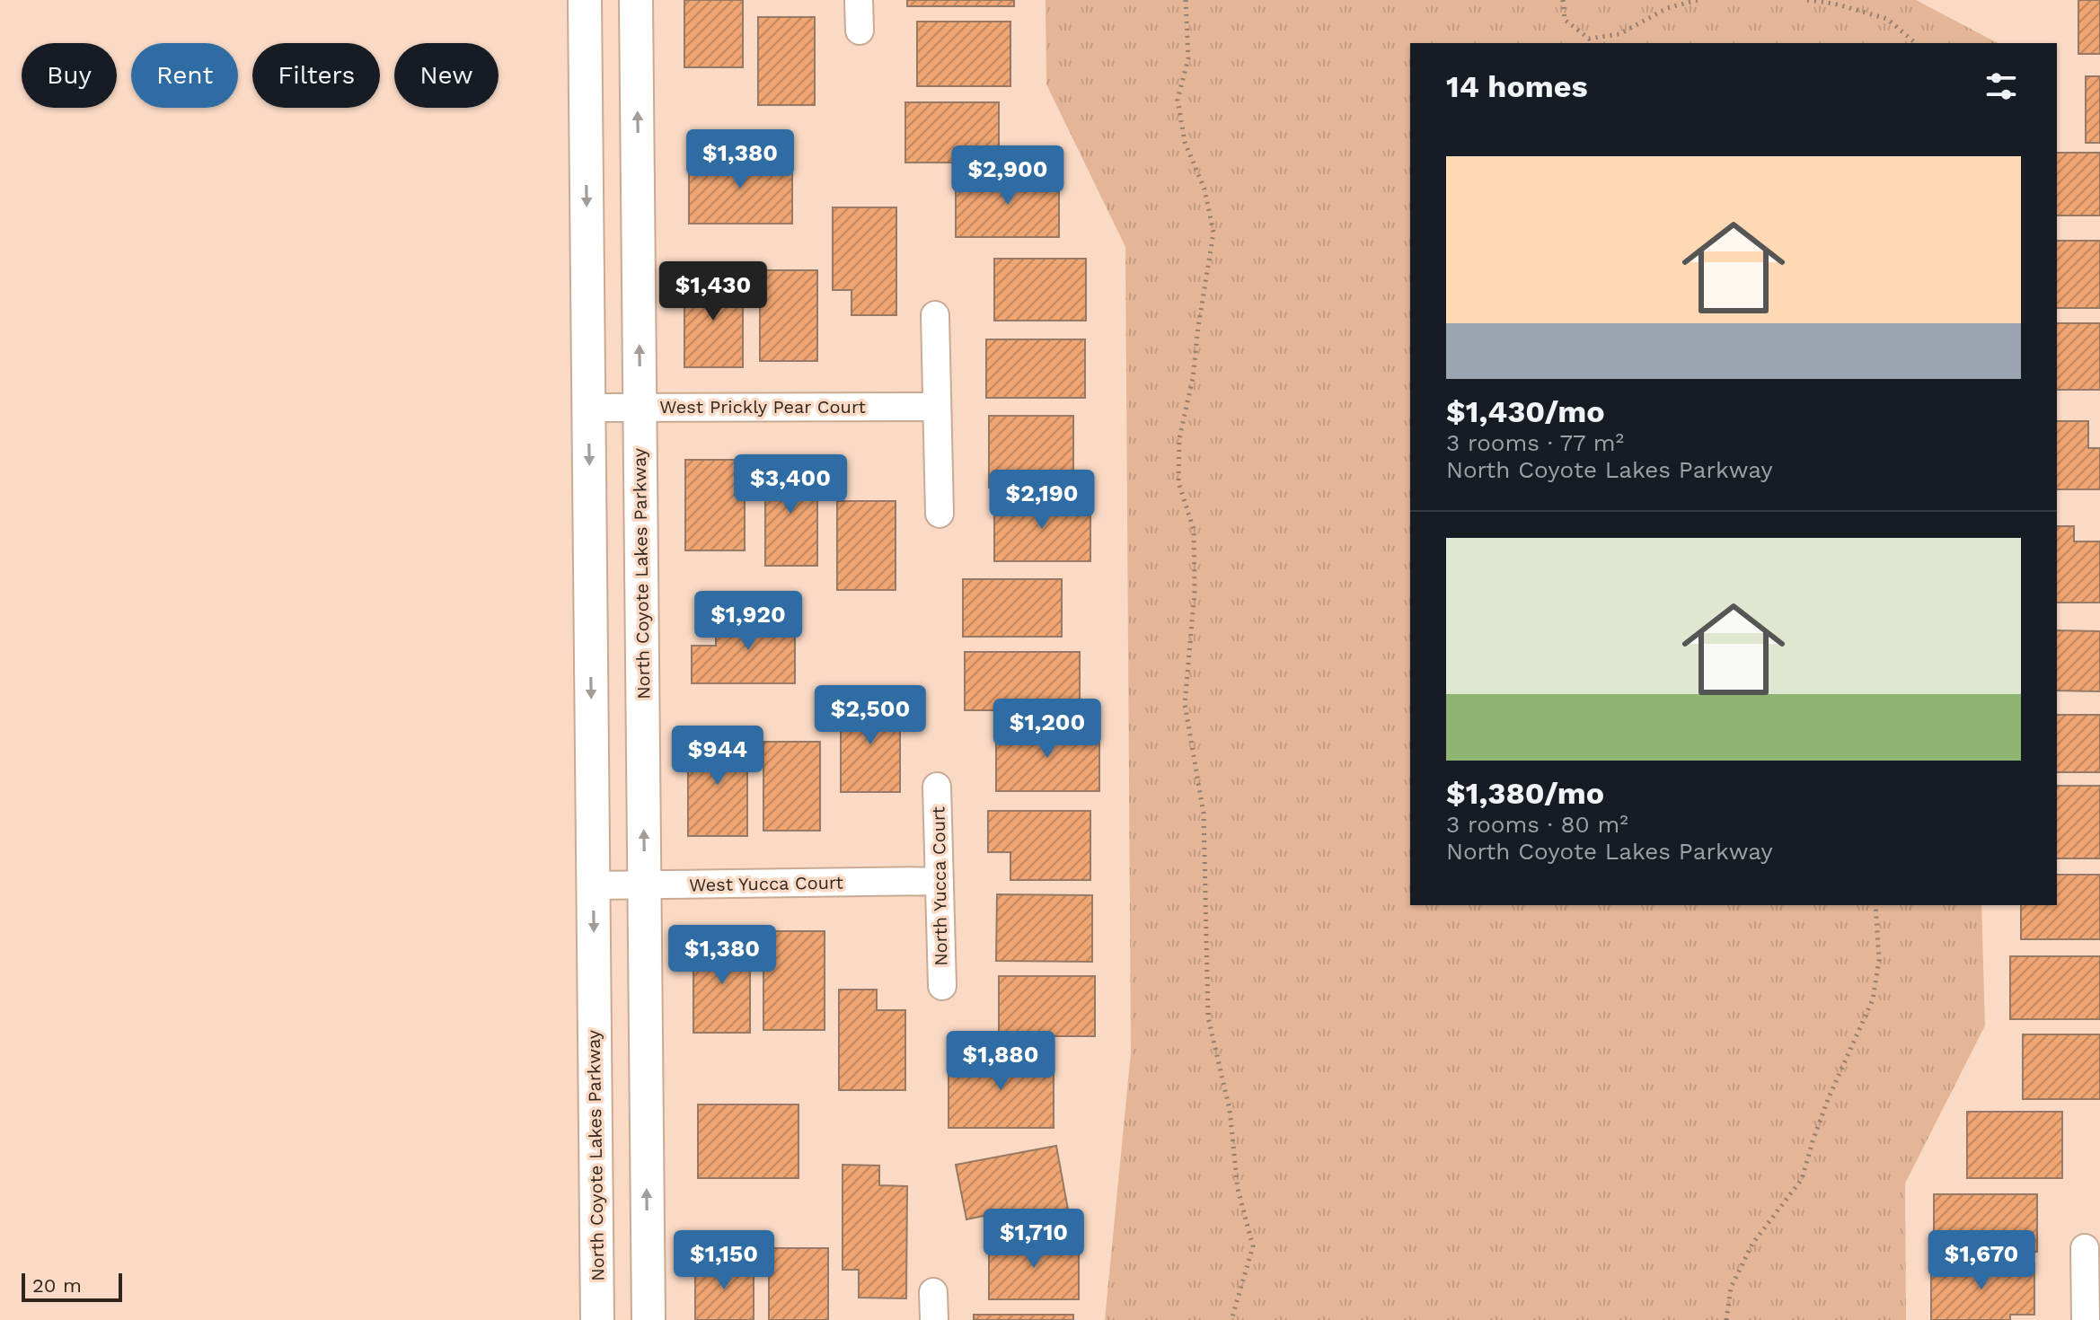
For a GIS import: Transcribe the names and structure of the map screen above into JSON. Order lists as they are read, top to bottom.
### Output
{
  "streets": {
    "street": [
      "West Prickly Pear Court",
      "North Coyote Lakes Parkway",
      "West Yucca Court",
      "North Yucca Court"
    ]
  },
  "crossings": [
    ["West Prickly Pear Court", "North Coyote Lakes Parkway"],
    ["North Coyote Lakes Parkway", "West Yucca Court"],
    ["West Yucca Court", "North Yucca Court"]
  ],
  "scale_bar": "20 m",
  "page": {
    "chip": [
      "Buy",
      "Rent",
      "Filters",
      "New"
    ],
    "heading": "14 homes",
    "price": [
      "$1,380",
      "$2,900",
      "$1,430",
      "$3,400",
      "$2,190",
      "$1,920",
      "$2,500",
      "$1,200",
      "$944",
      "$1,380",
      "$1,880",
      "$1,710",
      "$1,150",
      "$1,670"
    ],
    "list": [
      {
        "name": "$1,430/mo",
        "note": "3 rooms · 77 m² · North Coyote Lakes Parkway"
      },
      {
        "name": "$1,380/mo",
        "note": "3 rooms · 80 m² · North Coyote Lakes Parkway"
      }
    ],
    "scale": "20 m"
  }
}
